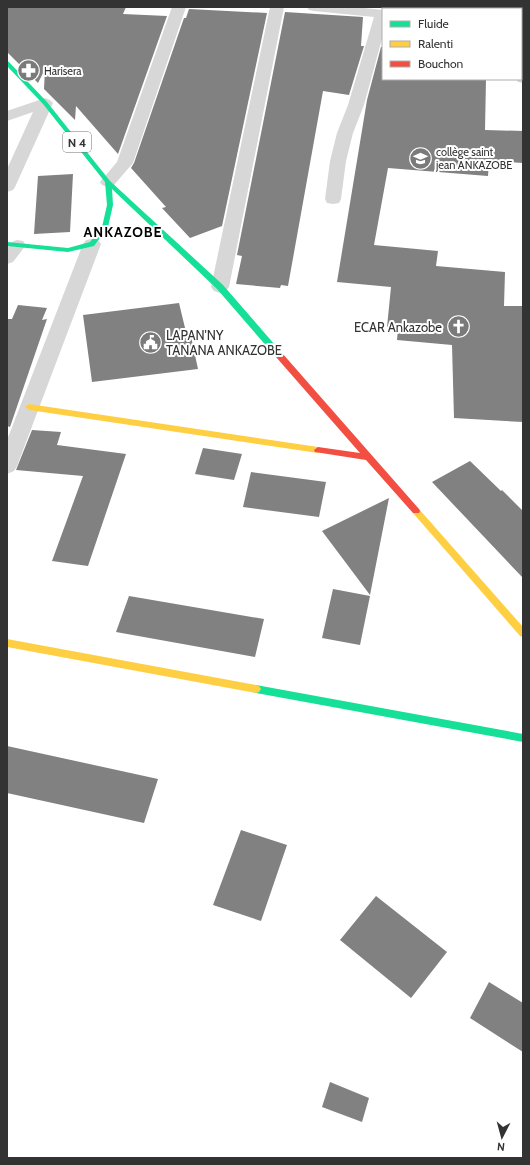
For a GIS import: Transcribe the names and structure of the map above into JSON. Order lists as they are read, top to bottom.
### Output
{
  "streets": {
    "street": ["N 4"]
  },
  "districts": ["ANKAZOBE"],
  "places": {
    "pharmacy": ["Harisera"],
    "school or university": ["collège saint jean ANKAZOBE"],
    "church": ["ECAR Ankazobe"],
    "public building": ["LAPAN'NY TANANA ANKAZOBE"]
  },
  "legend": ["Fluide", "Ralenti", "Bouchon"],
  "north": "bottom"
}
